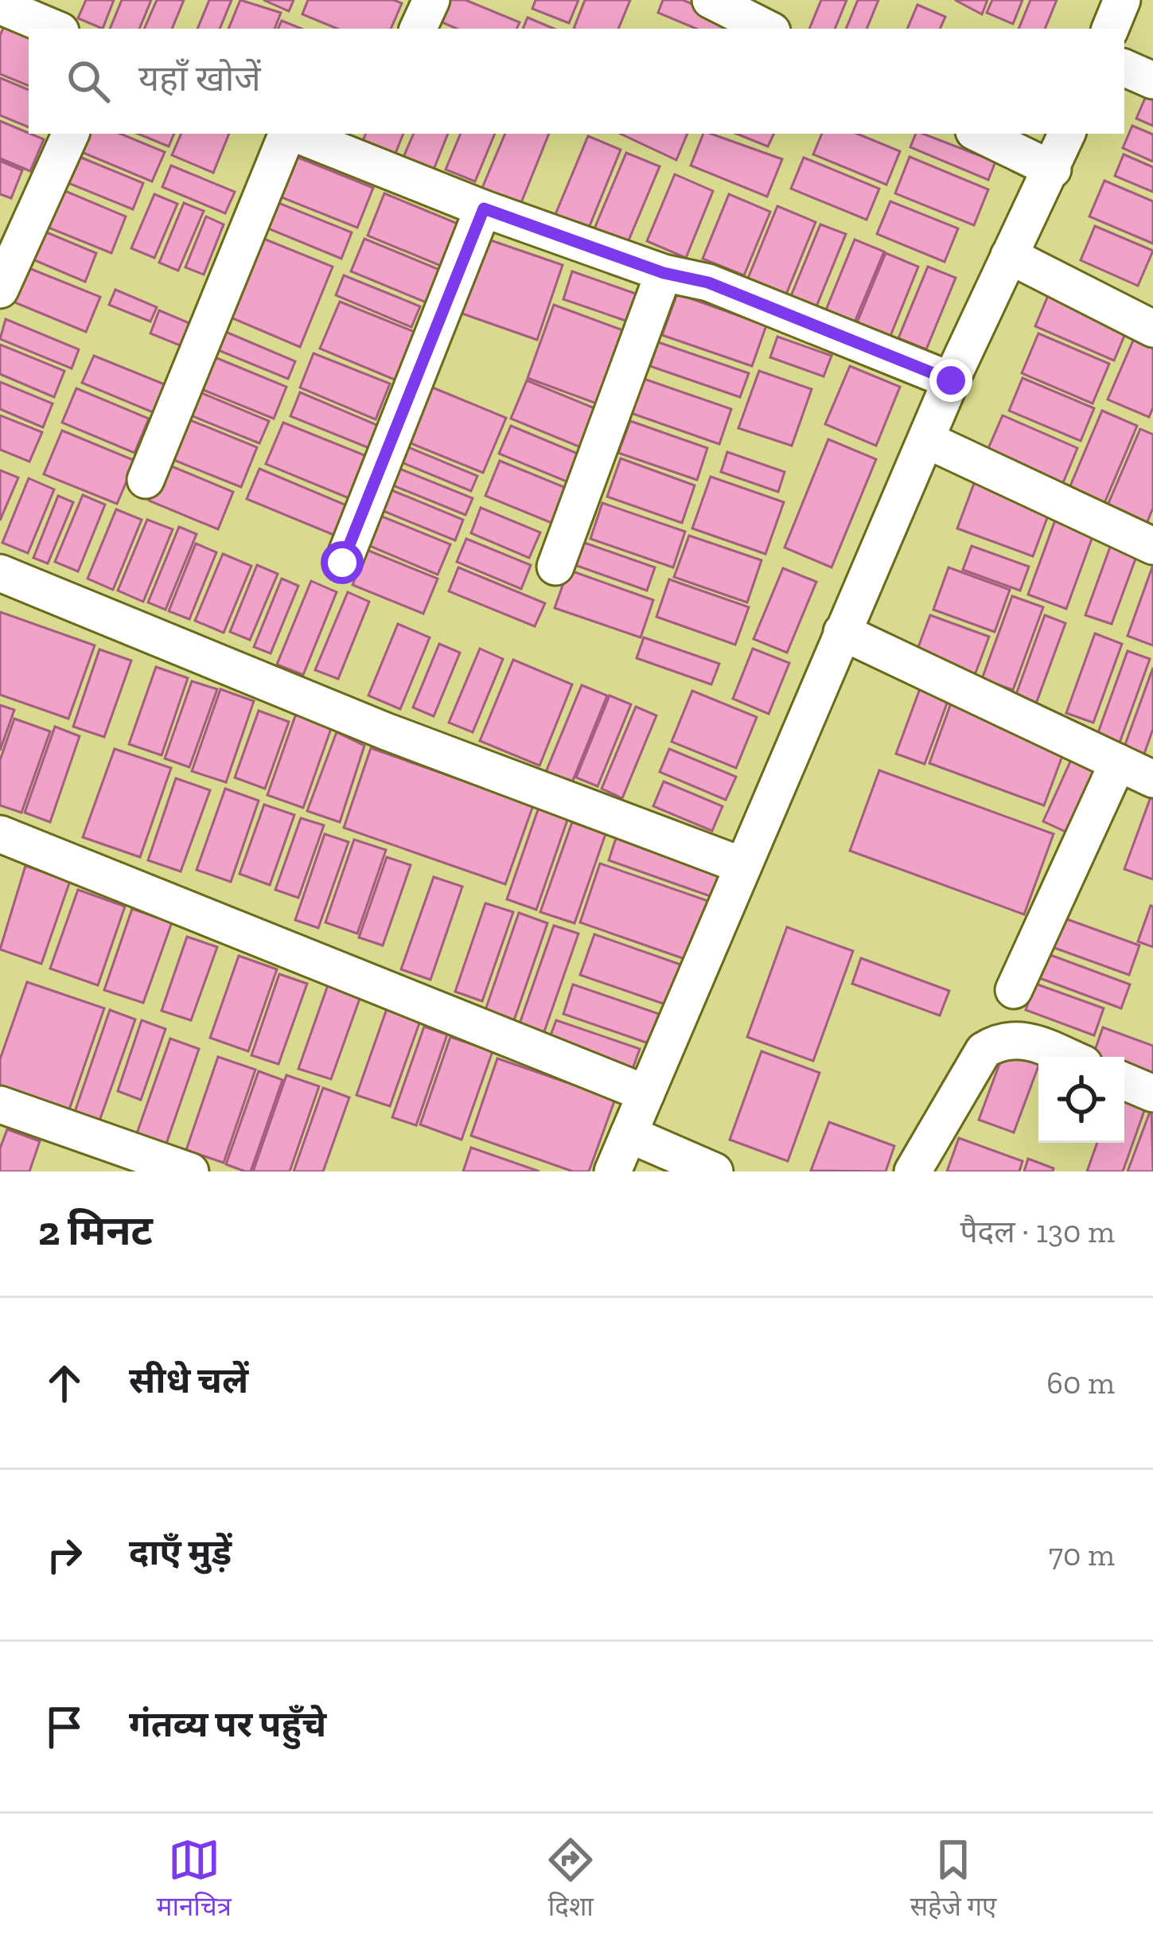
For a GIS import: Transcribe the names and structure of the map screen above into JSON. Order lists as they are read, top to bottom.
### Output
{
  "page": {
    "search": "यहाँ खोजें",
    "heading": ["2 मिनट", "पैदल · 130 m"],
    "list": [
      ["सीधे चलें", "60 m"],
      ["दाएँ मुड़ें", "70 m"],
      "गंतव्य पर पहुँचे"
    ],
    "nav": ["मानचित्र", "दिशा", "सहेजे गए"]
  }
}
